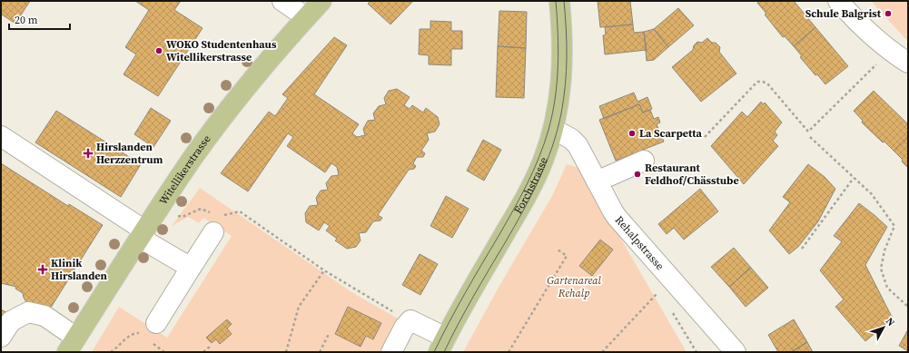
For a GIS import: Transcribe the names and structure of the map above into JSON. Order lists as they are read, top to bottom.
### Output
{
  "streets": {
    "main road": ["Witellikerstrasse", "Forchstrasse"],
    "street": ["Rehalpstrasse"]
  },
  "crossings": [
    ["Forchstrasse", "Rehalpstrasse"]
  ],
  "parks": ["Gartenareal Rehalp"],
  "places": {
    "other": [
      "Schule Balgrist",
      "WOKO Studentenhaus Witellikerstrasse",
      "La Scarpetta",
      "Restaurant Feldhof/Chässtube"
    ],
    "health": ["Hirslanden Herzzentrum", "Klinik Hirslanden"]
  },
  "scale_bar": "20 m",
  "north": "top right"
}
